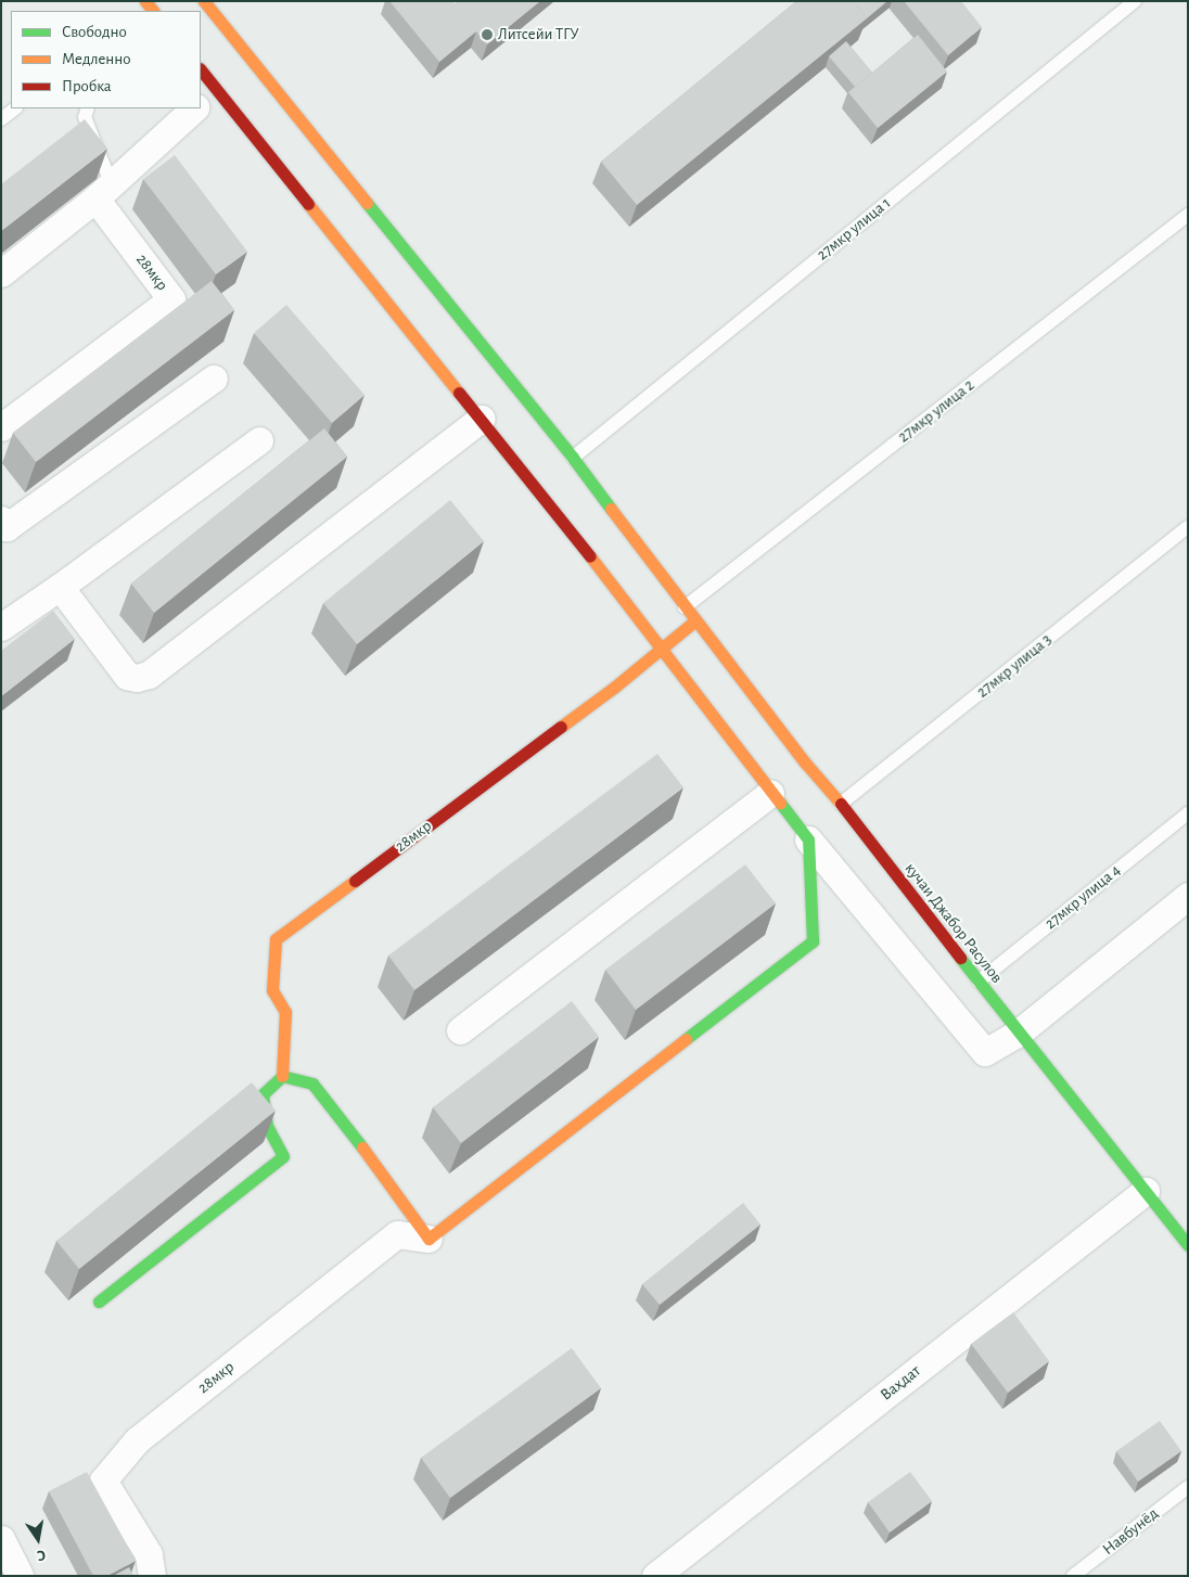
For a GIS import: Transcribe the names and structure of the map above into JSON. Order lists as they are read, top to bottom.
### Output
{
  "streets": {
    "street": ["28мкр", "кучаи Джабор Расулов", "Ваҳдат"],
    "lane": [
      "27мкр улица 1",
      "27мкр улица 2",
      "27мкр улица 3",
      "27мкр улица 4",
      "Навбунёд"
    ]
  },
  "crossings": [
    ["27мкр улица 1", "кучаи Джабор Расулов"],
    ["28мкр", "кучаи Джабор Расулов"],
    ["27мкр улица 2", "кучаи Джабор Расулов"],
    ["27мкр улица 3", "кучаи Джабор Расулов"],
    ["27мкр улица 4", "кучаи Джабор Расулов"],
    ["кучаи Джабор Расулов", "Ваҳдат"]
  ],
  "places": ["Литсейи ТГУ"],
  "legend": ["Свободно", "Медленно", "Пробка"],
  "north": "bottom"
}
